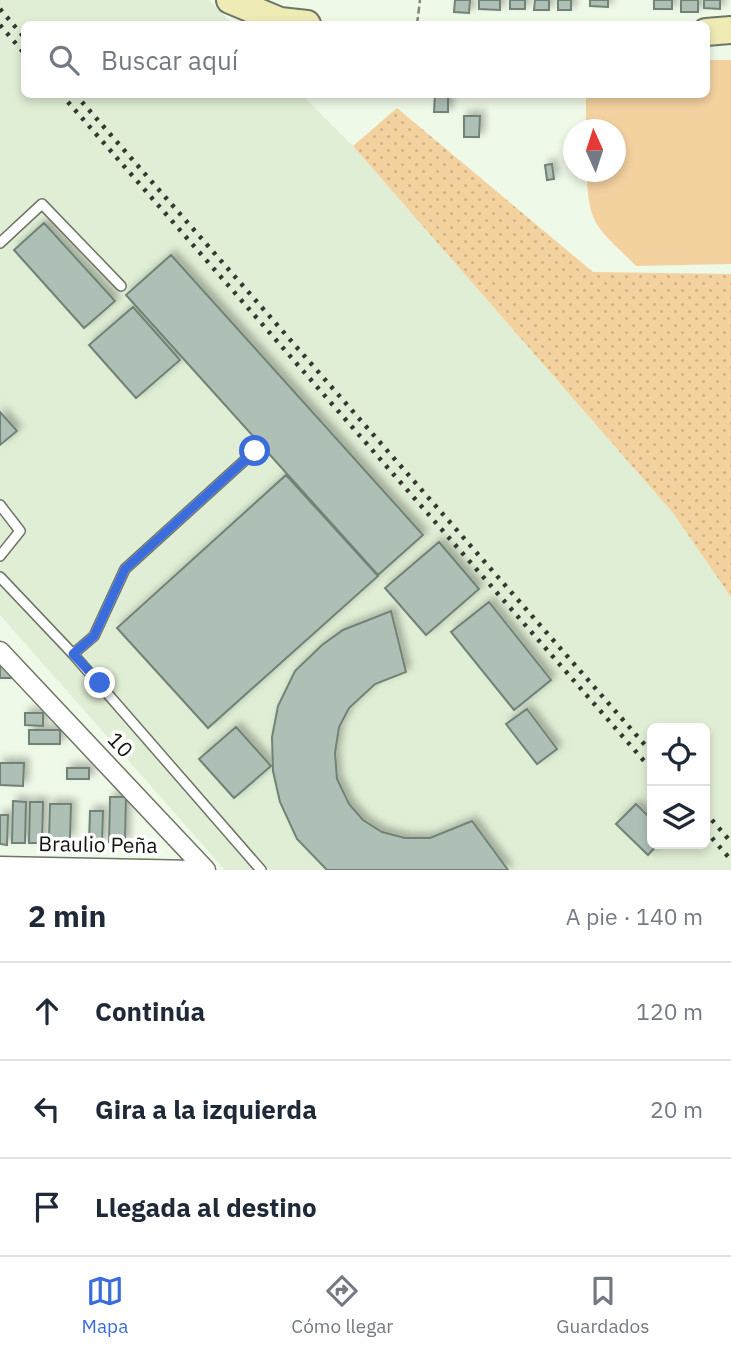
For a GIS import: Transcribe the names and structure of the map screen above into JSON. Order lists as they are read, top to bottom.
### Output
{
  "streets": {
    "street": ["10", "Braulio Peña"]
  },
  "north": "top",
  "page": {
    "search": "Buscar aquí",
    "heading": ["2 min", "A pie · 140 m"],
    "list": [
      ["Continúa", "120 m"],
      ["Gira a la izquierda", "20 m"],
      "Llegada al destino"
    ],
    "nav": ["Mapa", "Cómo llegar", "Guardados"]
  }
}
